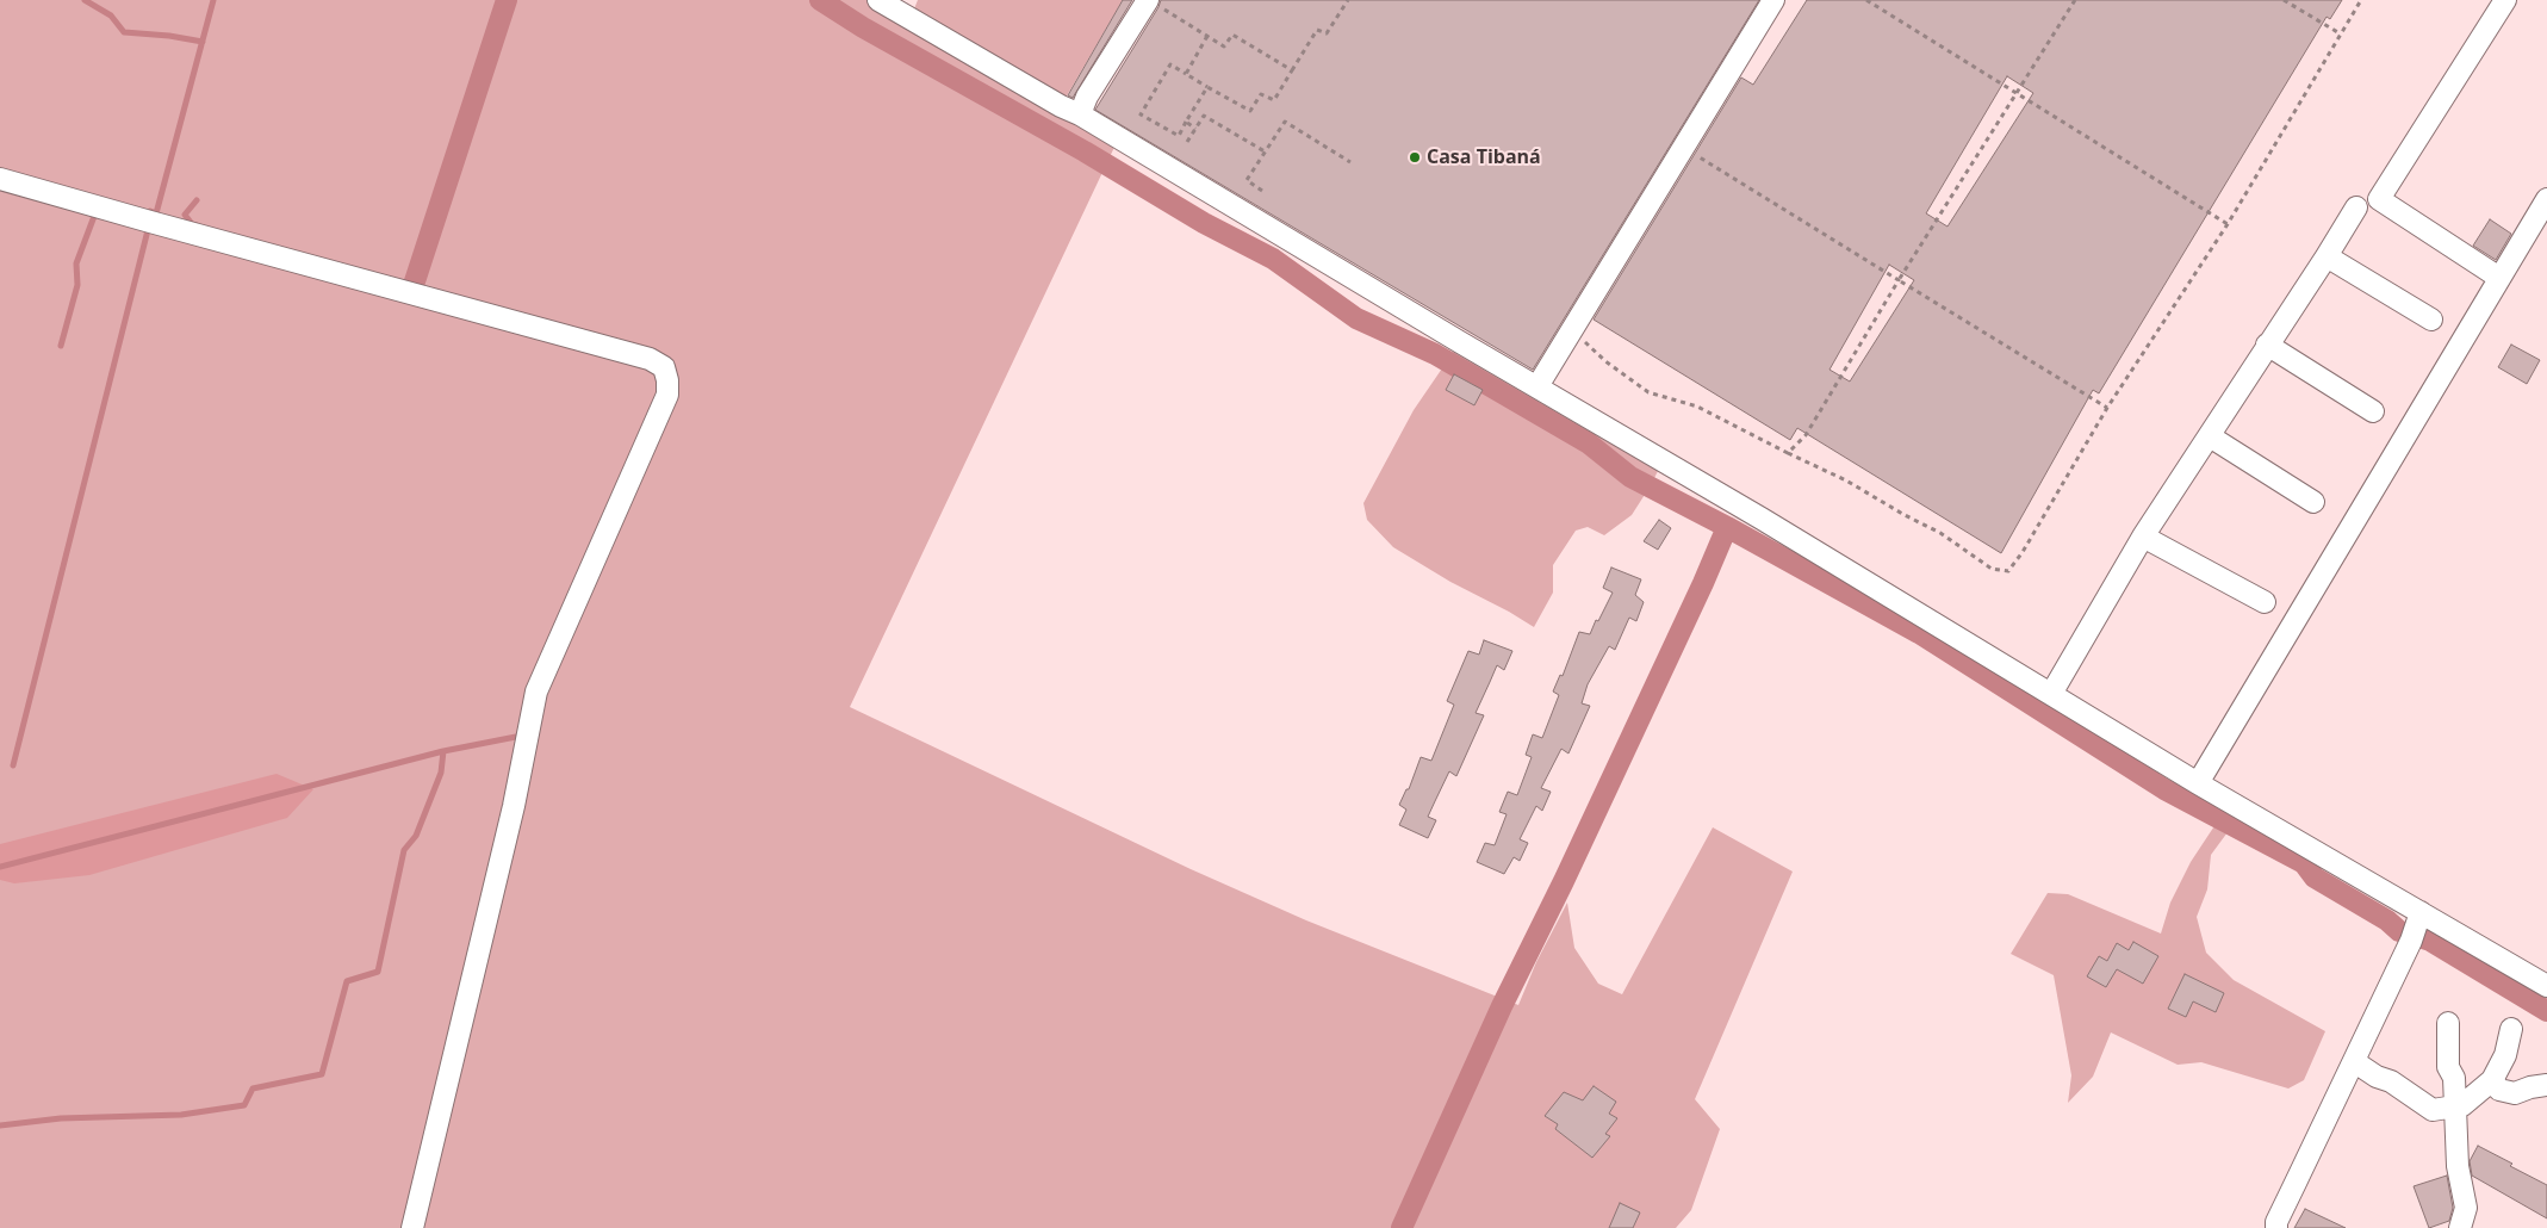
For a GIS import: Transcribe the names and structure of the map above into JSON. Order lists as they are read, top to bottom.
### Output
{
  "places": ["Casa Tibaná"]
}
